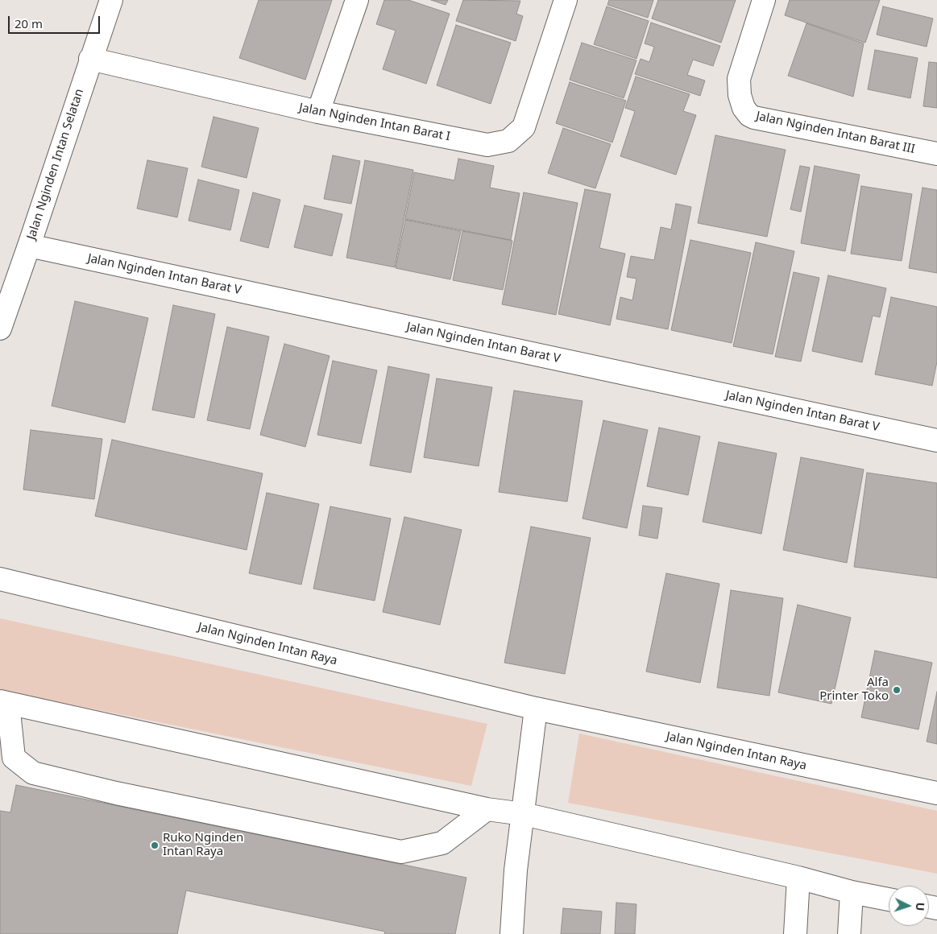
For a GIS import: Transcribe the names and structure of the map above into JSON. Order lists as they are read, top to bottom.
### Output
{
  "streets": {
    "street": [
      "Jalan Nginden Intan Barat I",
      "Jalan Nginden Intan Barat III",
      "Jalan Nginden Intan Selatan",
      "Jalan Nginden Intan Barat V",
      "Jalan Nginden Intan Raya"
    ]
  },
  "crossings": [
    ["Jalan Nginden Intan Barat I", "Jalan Nginden Intan Selatan"],
    ["Jalan Nginden Intan Selatan", "Jalan Nginden Intan Barat V"]
  ],
  "places": ["Alfa Printer Toko", "Ruko Nginden Intan Raya"],
  "scale_bar": "20 m",
  "north": "right"
}
